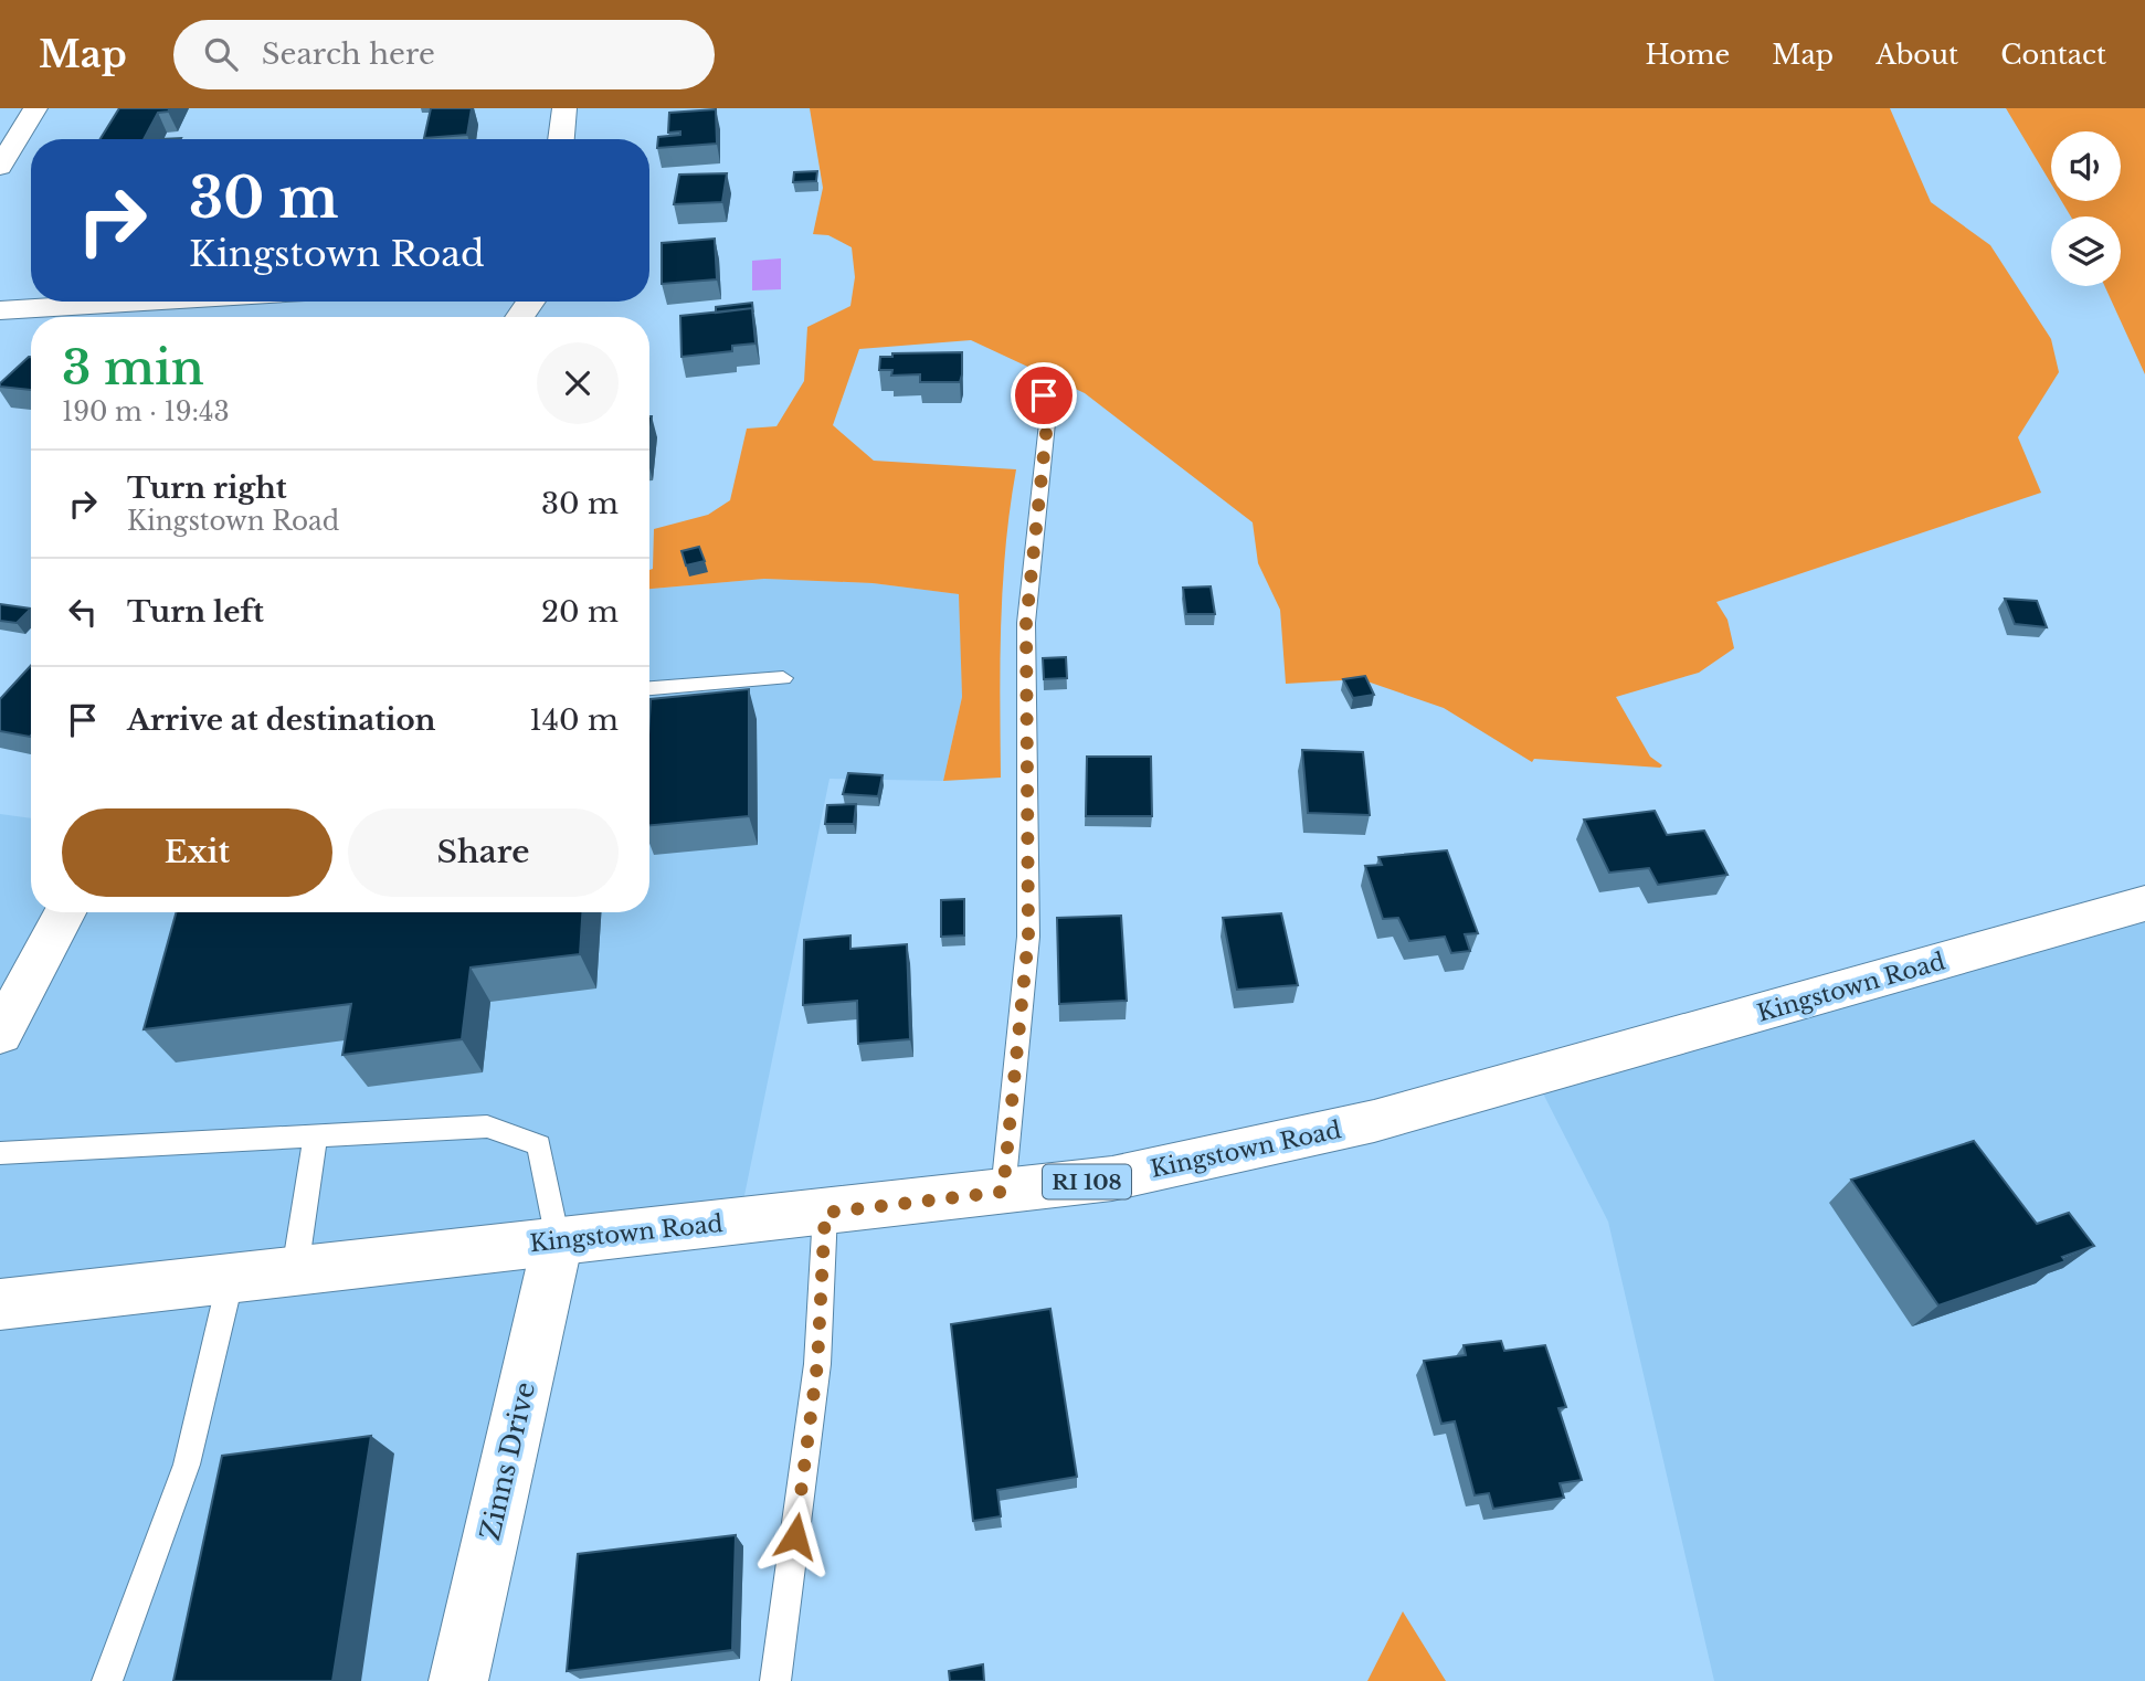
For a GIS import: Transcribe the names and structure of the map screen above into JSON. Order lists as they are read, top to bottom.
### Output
{
  "streets": {
    "main road": ["Kingstown Road", "RI 108", "Zinns Drive"]
  },
  "crossings": [
    ["Kingstown Road", "Zinns Drive"]
  ],
  "page": {
    "header": "Map",
    "search": "Search here",
    "nav": [
      "Home",
      "Map",
      "About",
      "Contact"
    ],
    "turn": ["30 m", "Kingstown Road"],
    "heading": ["3 min", "190 m · 19:43"],
    "list": [
      {
        "name": "Turn right",
        "note": "Kingstown Road",
        "value": "30 m"
      },
      {
        "name": "Turn left",
        "value": "20 m"
      },
      {
        "name": "Arrive at destination",
        "value": "140 m"
      }
    ],
    "buttons": ["Exit", "Share"]
  }
}
